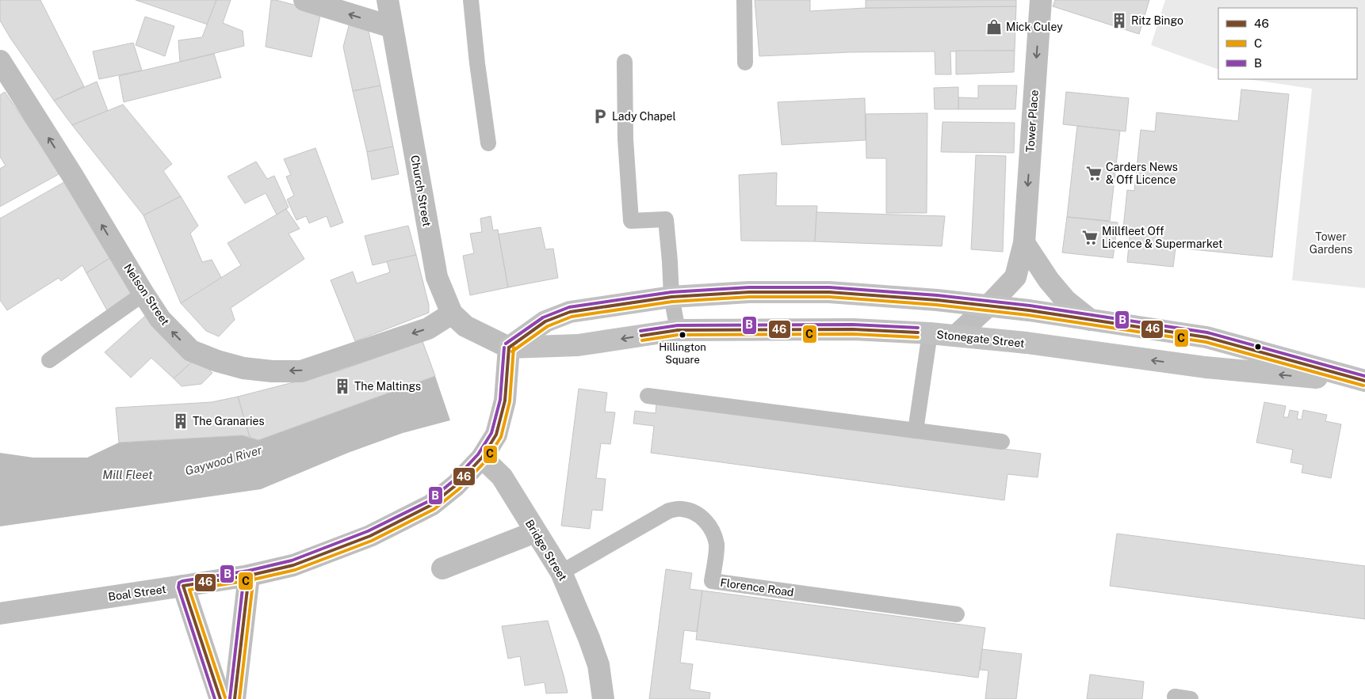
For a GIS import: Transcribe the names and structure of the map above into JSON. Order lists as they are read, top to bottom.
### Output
{
  "streets": {
    "street": [
      "Tower Place",
      "Church Street",
      "Nelson Street",
      "Stonegate Street",
      "Bridge Street",
      "Boal Street"
    ],
    "lane": ["Florence Road"]
  },
  "crossings": [
    ["Tower Place", "Stonegate Street"],
    ["Church Street", "Nelson Street"],
    ["Church Street", "Stonegate Street"],
    ["Church Street", "Boal Street"],
    ["Stonegate Street", "Boal Street"],
    ["Bridge Street", "Florence Road"],
    ["Bridge Street", "Boal Street"]
  ],
  "one_way": ["Tower Place", "Nelson Street"],
  "water": ["Gaywood River", "Mill Fleet"],
  "parks": ["Tower Gardens"],
  "places": {
    "building": ["Ritz Bingo", "The Maltings", "The Granaries"],
    "shop": ["Mick Culey"],
    "parking": ["Lady Chapel"],
    "supermarket": ["Carders News & Off Licence", "Millfleet Off Licence & Supermarket"],
    "other": ["Hillington Square"]
  },
  "lines": ["transit line B", "transit line 46", "transit line C"],
  "legend": ["46", "C", "B"]
}
